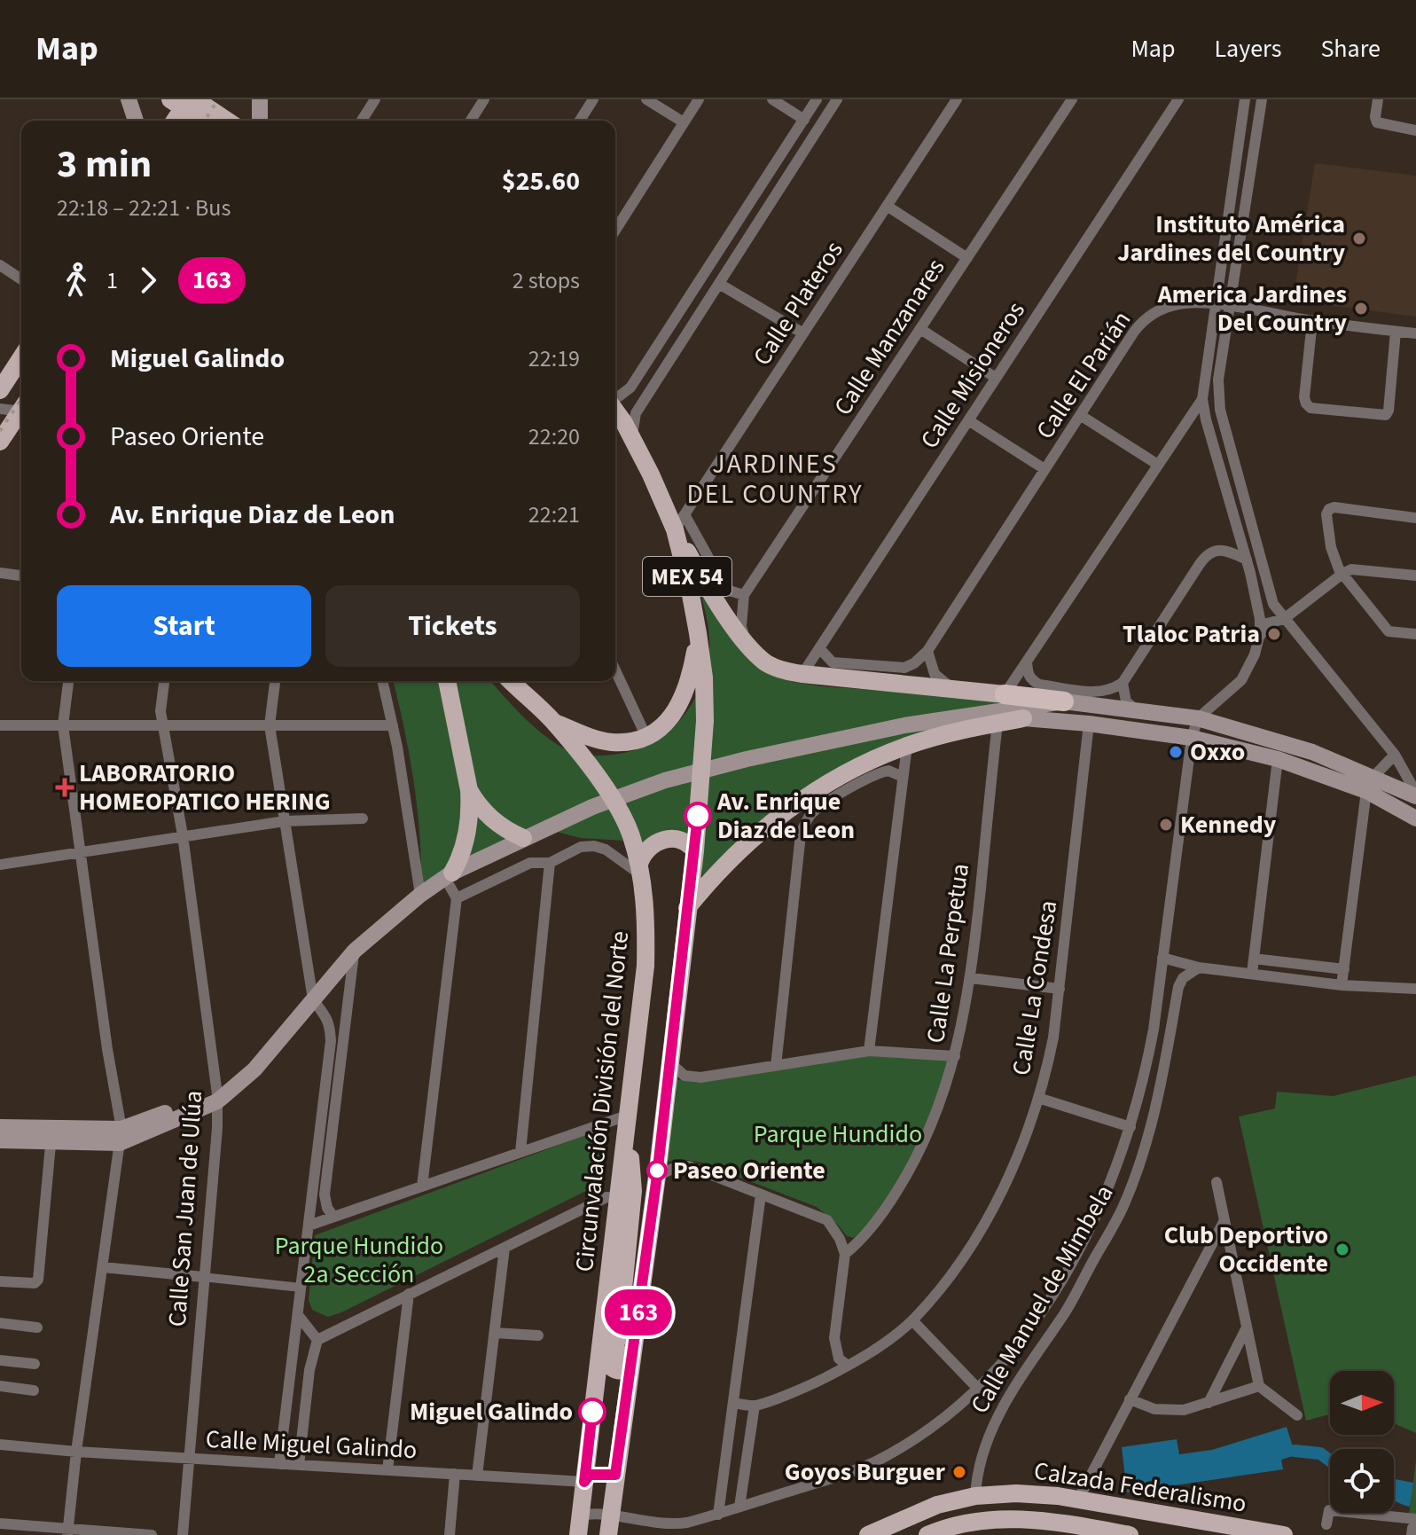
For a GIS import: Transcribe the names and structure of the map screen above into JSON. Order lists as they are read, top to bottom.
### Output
{
  "streets": {
    "main road": ["MEX 54", "Circunvalación División del Norte", "Calzada Federalismo"],
    "street": [
      "Calle Plateros",
      "Calle Manzanares",
      "Calle Misioneros",
      "Calle El Parián",
      "Calle La Perpetua",
      "Calle La Condesa",
      "Calle San Juan de Ulúa",
      "Calle Manuel de Mimbela",
      "Calle Miguel Galindo"
    ]
  },
  "crossings": [
    ["Calle Plateros", "MEX 54"],
    ["MEX 54", "Calle Miguel Galindo"],
    ["Circunvalación División del Norte", "Calle Miguel Galindo"],
    ["Calle San Juan de Ulúa", "Calle Miguel Galindo"],
    ["Calle Manuel de Mimbela", "Calzada Federalismo"]
  ],
  "districts": ["JARDINES DEL COUNTRY"],
  "parks": ["Parque Hundido", "Parque Hundido 2a Sección"],
  "places": {
    "other": [
      "Instituto América Jardines del Country",
      "America Jardines Del Country",
      "Tlaloc Patria",
      "Oxxo",
      "Av. Enrique Diaz de Leon",
      "Kennedy",
      "Paseo Oriente",
      "Club Deportivo Occidente",
      "Miguel Galindo",
      "Goyos Burguer"
    ],
    "health": ["LABORATORIO HOMEOPATICO HERING"]
  },
  "lines": ["bus line 163"],
  "north": "right",
  "page": {
    "header": "Map",
    "nav": ["Map", "Layers", "Share"],
    "on_map": "163",
    "heading": ["3 min", "22:18 – 22:21 · Bus", "$25.60"],
    "legs": ["1", "163", "2 stops"],
    "list": [
      {
        "name": "Miguel Galindo",
        "value": "22:19"
      },
      {
        "name": "Paseo Oriente",
        "value": "22:20"
      },
      {
        "name": "Av. Enrique Diaz de Leon",
        "value": "22:21"
      }
    ],
    "buttons": ["Start", "Tickets"]
  }
}
